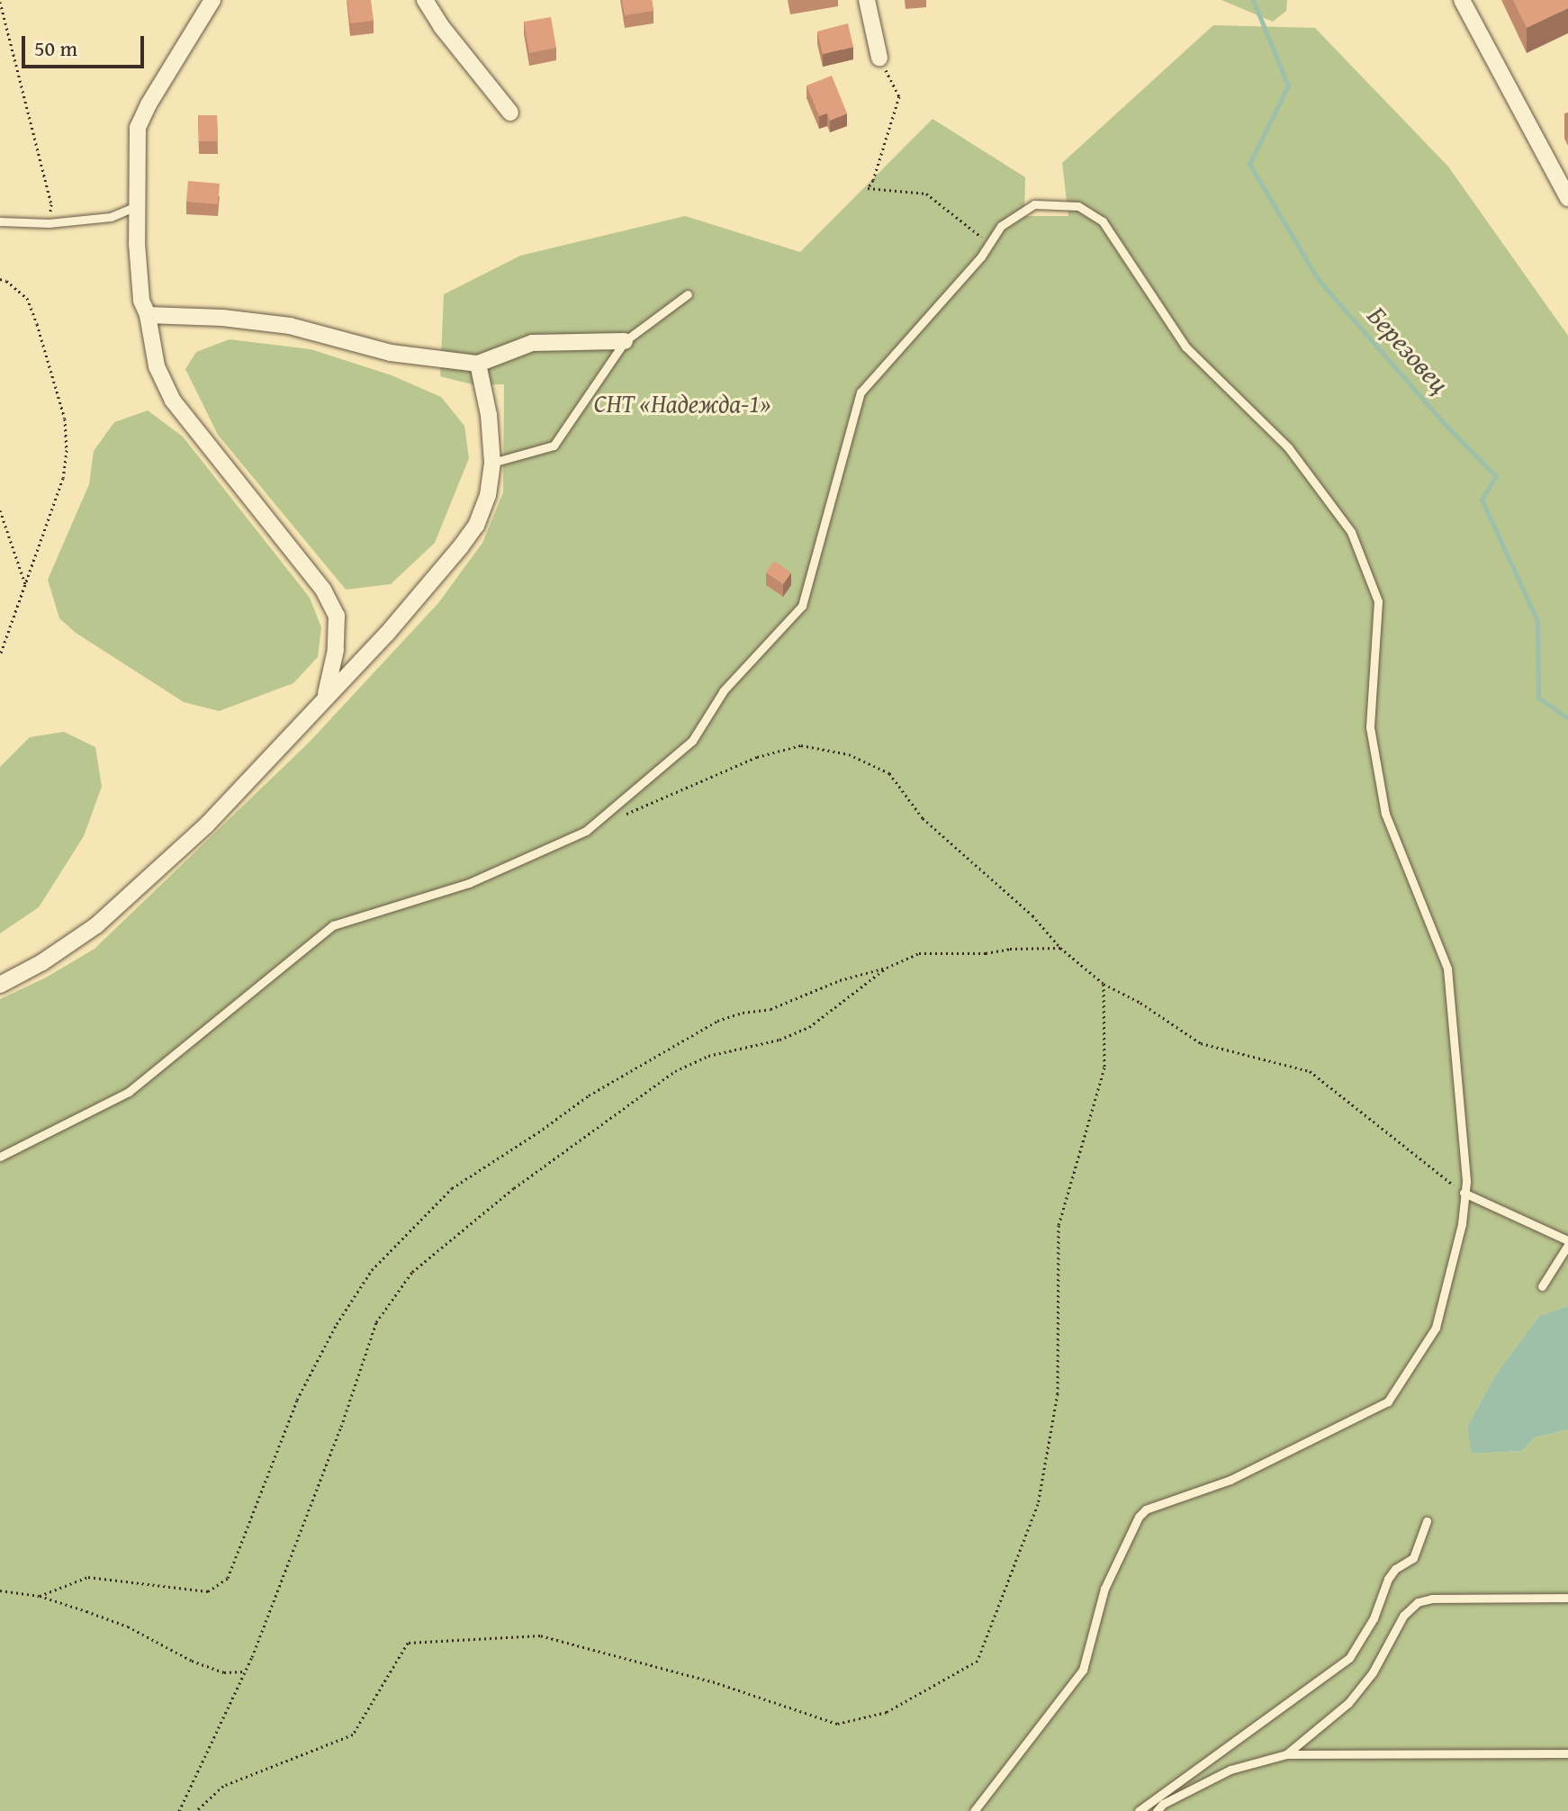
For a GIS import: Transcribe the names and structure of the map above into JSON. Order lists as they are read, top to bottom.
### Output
{
  "water": ["Березовец"],
  "parks": ["СНТ «Надежда-1»"],
  "scale_bar": "50 m"
}
